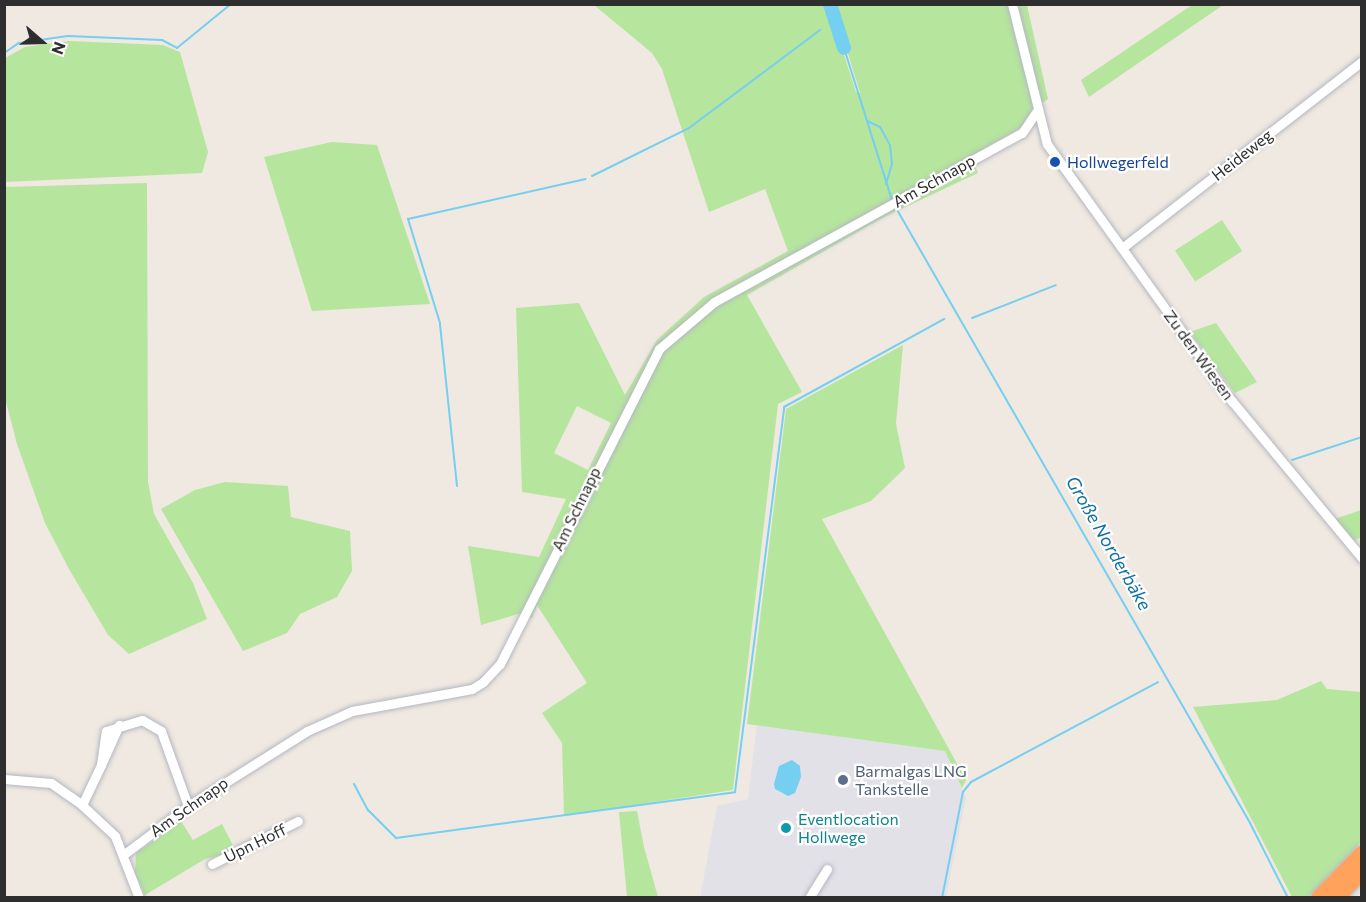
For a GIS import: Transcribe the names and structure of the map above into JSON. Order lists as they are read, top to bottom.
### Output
{
  "streets": {
    "street": [
      "Heideweg",
      "Am Schnapp",
      "Zu den Wiesen",
      "Upn Hoff"
    ]
  },
  "crossings": [
    ["Heideweg", "Zu den Wiesen"]
  ],
  "water": ["Große Norderbäke"],
  "places": ["Hollwegerfeld", "Barmalgas LNG Tankstelle", "Eventlocation Hollwege"],
  "north": "right"
}
